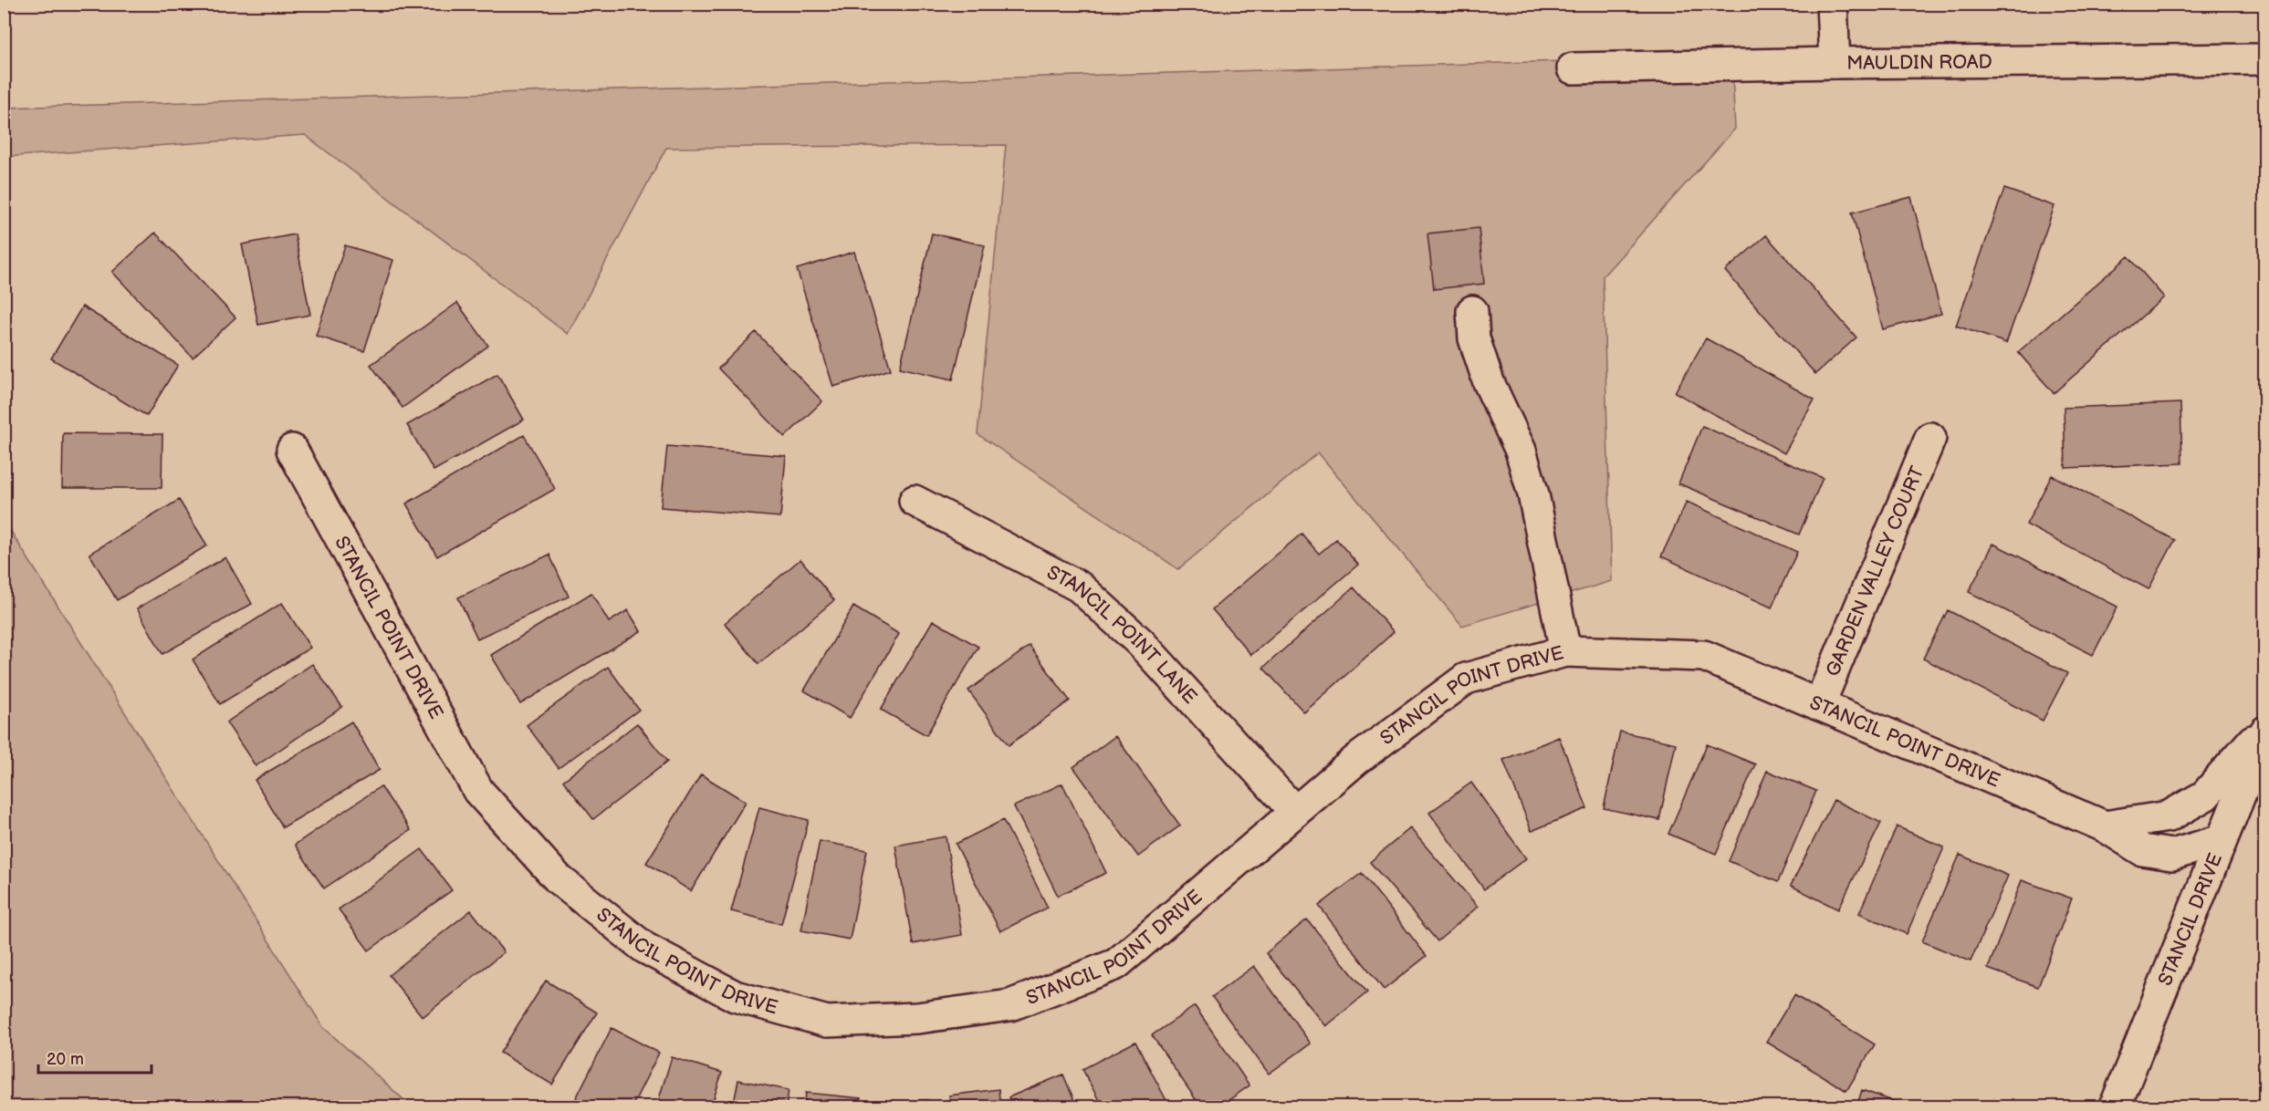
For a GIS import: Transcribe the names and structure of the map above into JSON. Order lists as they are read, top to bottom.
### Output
{
  "streets": {
    "street": [
      "MAULDIN ROAD",
      "GARDEN VALLEY COURT",
      "STANCIL POINT DRIVE",
      "STANCIL POINT LANE",
      "STANCIL DRIVE"
    ]
  },
  "crossings": [
    ["GARDEN VALLEY COURT", "STANCIL POINT DRIVE"],
    ["STANCIL POINT DRIVE", "STANCIL POINT LANE"],
    ["STANCIL POINT DRIVE", "STANCIL DRIVE"]
  ],
  "scale_bar": "20 m"
}
